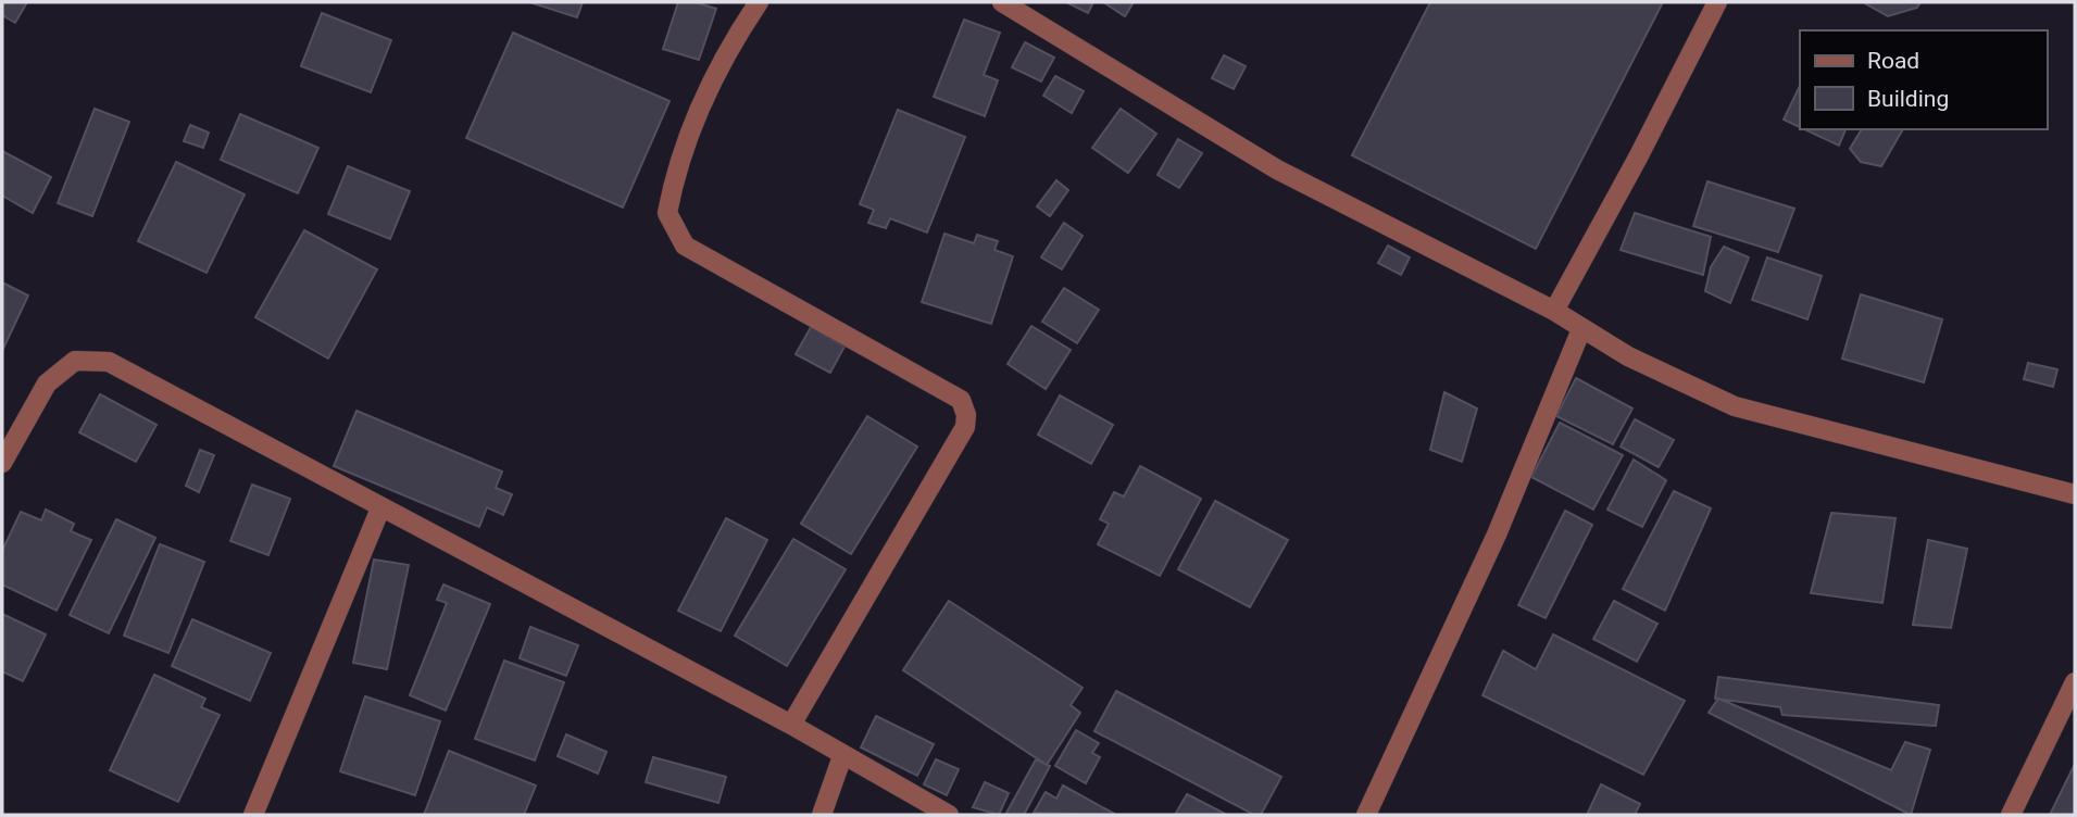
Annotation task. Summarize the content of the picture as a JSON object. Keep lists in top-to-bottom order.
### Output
{
  "legend": ["Road", "Building"]
}
